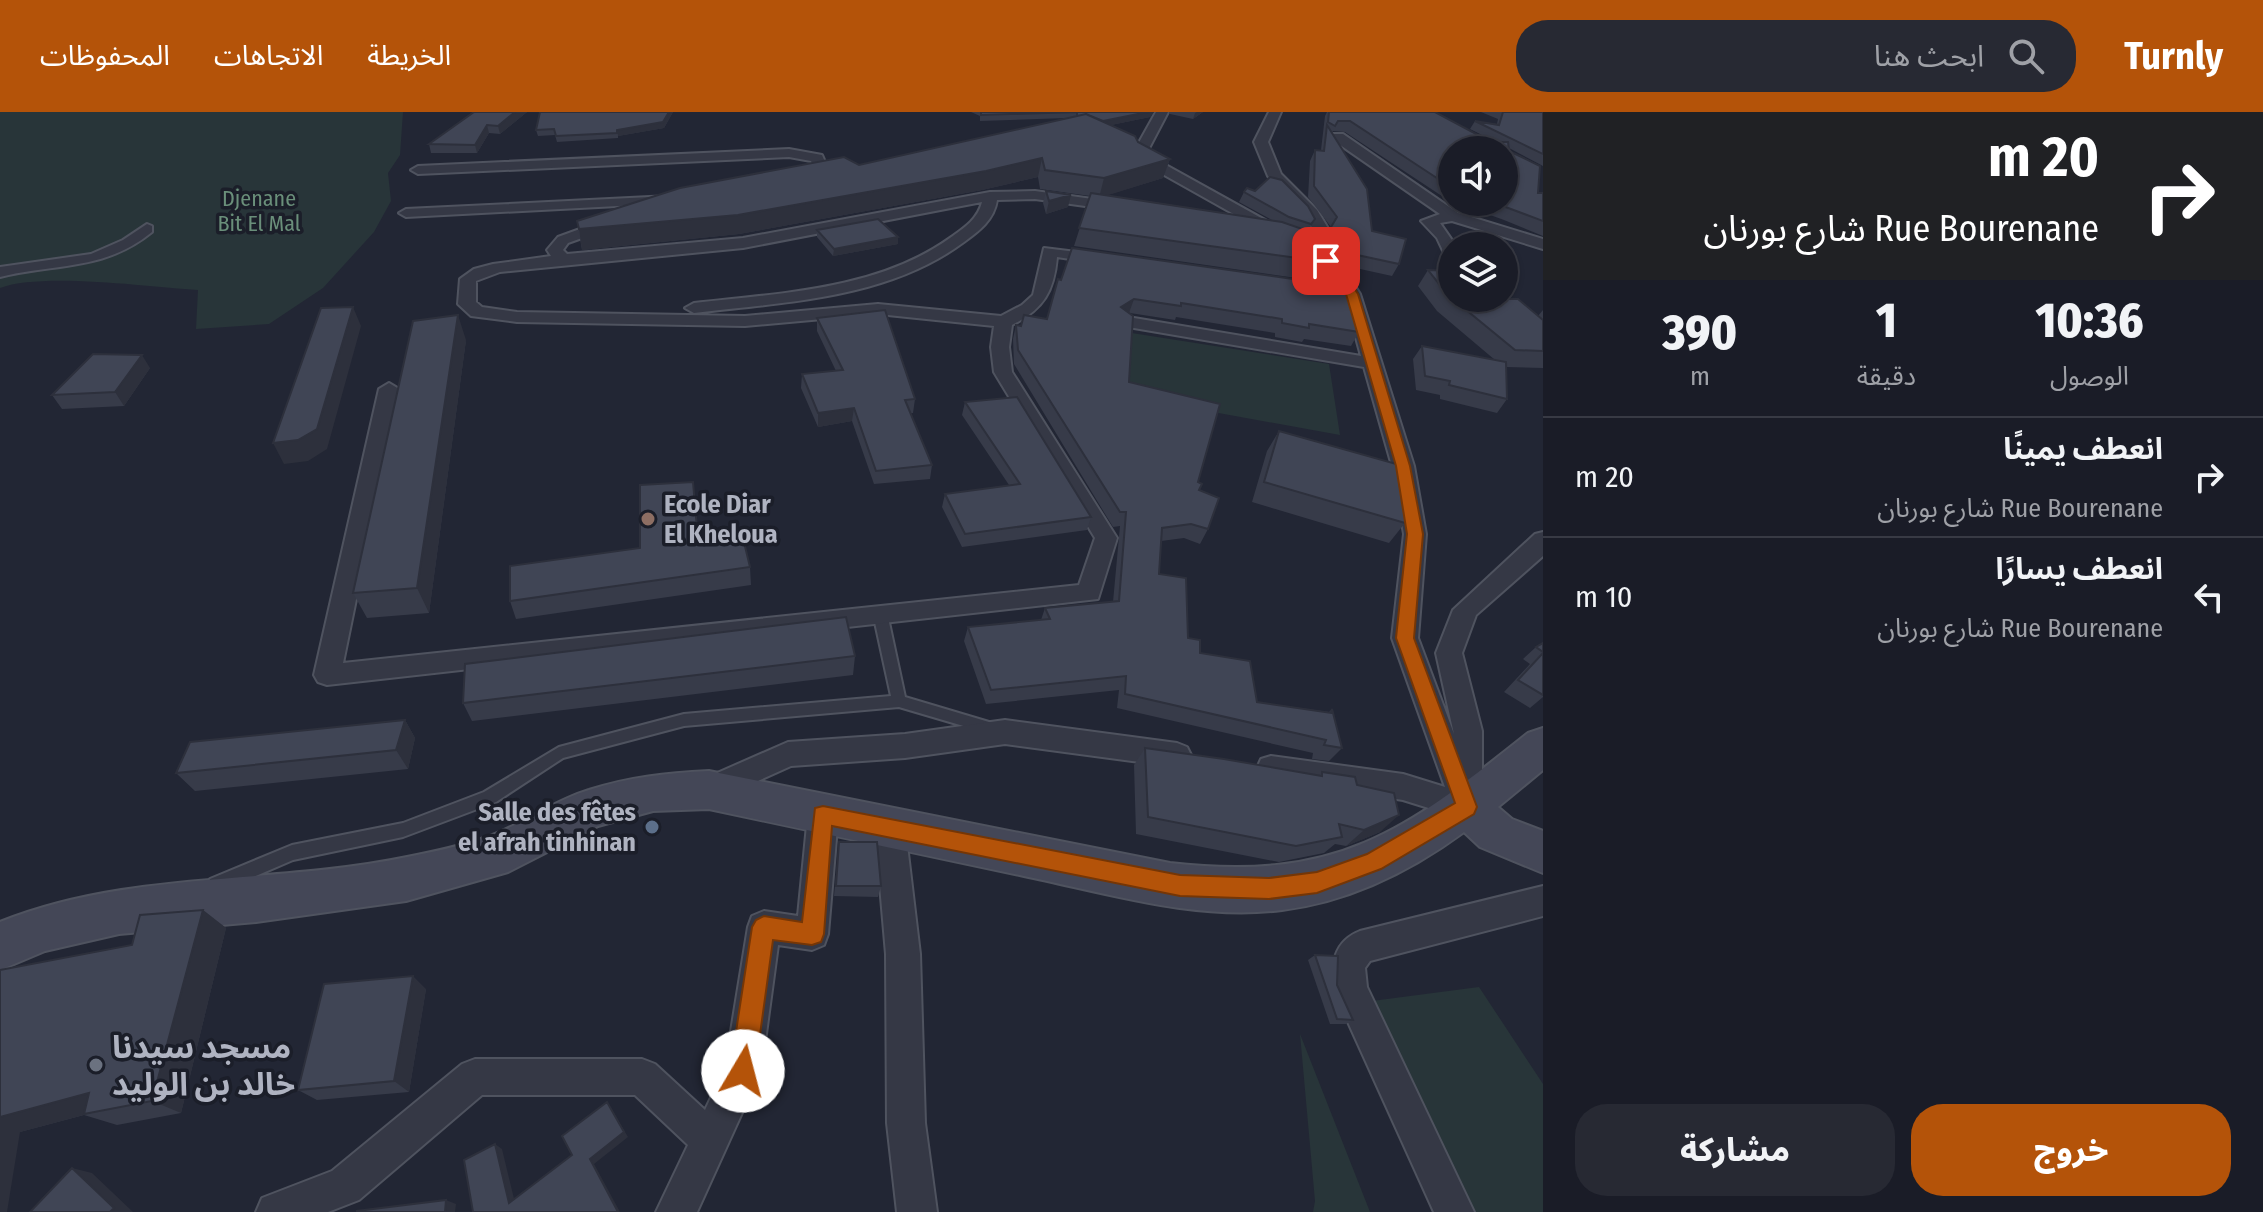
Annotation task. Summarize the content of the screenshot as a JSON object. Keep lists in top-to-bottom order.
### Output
{
  "parks": ["Djenane Bit El Mal"],
  "places": ["Ecole Diar El Kheloua", "Salle des fêtes el afrah tinhinan", "مسجد سيدنا خالد بن الوليد"],
  "page": {
    "header": "Turnly",
    "search": "ابحث هنا",
    "nav": ["الخريطة", "الاتجاهات", "المحفوظات"],
    "turn": ["20 m", "Rue Bourenane شارع بورنان"],
    "eta": [
      "10:36",
      "الوصول",
      "1",
      "دقيقة",
      "390",
      "m"
    ],
    "list": [
      {
        "name": "انعطف يمينًا",
        "note": "Rue Bourenane شارع بورنان",
        "value": "20 m"
      },
      {
        "name": "انعطف يسارًا",
        "note": "Rue Bourenane شارع بورنان",
        "value": "10 m"
      }
    ],
    "buttons": ["خروج", "مشاركة"]
  }
}
